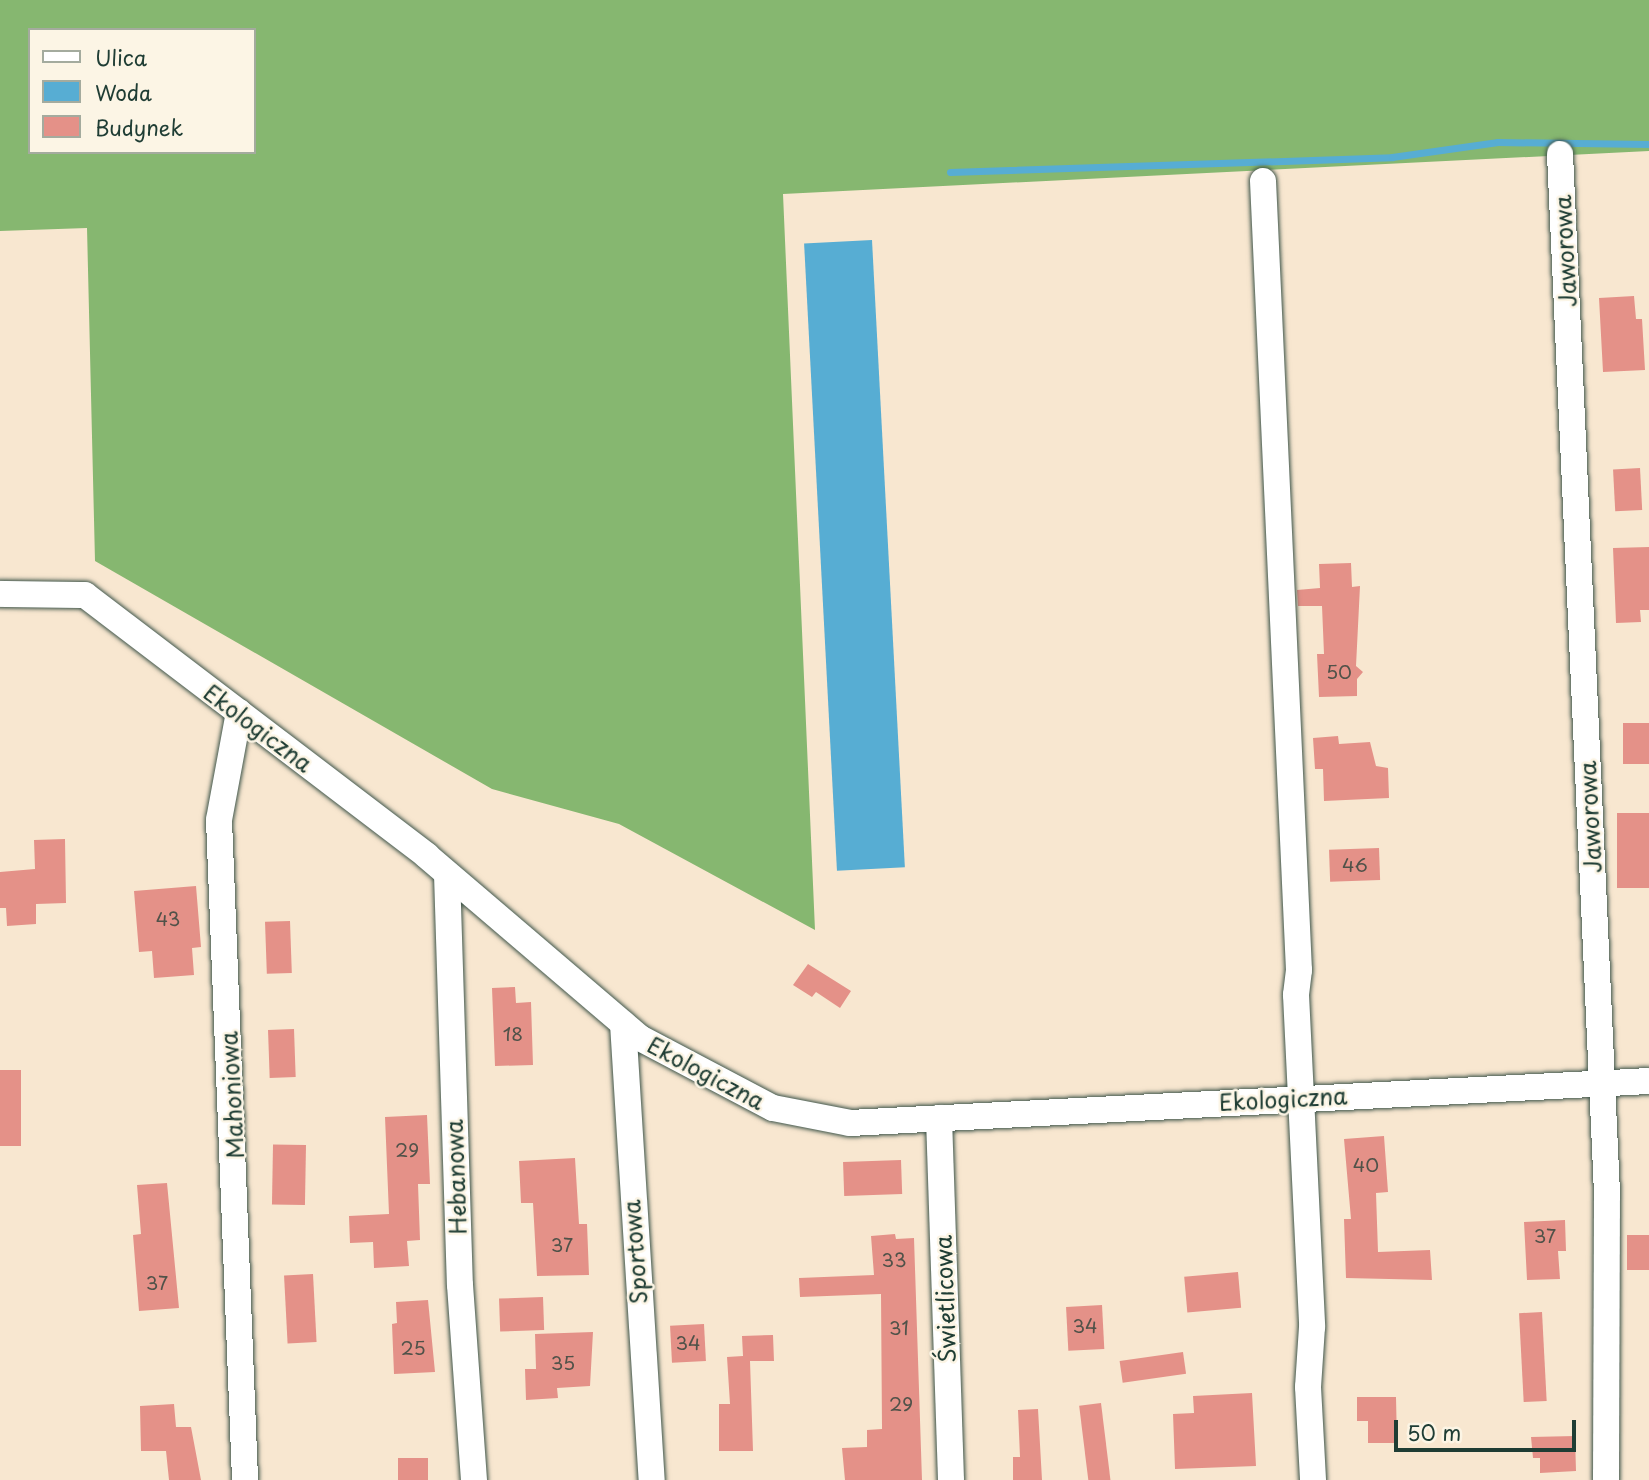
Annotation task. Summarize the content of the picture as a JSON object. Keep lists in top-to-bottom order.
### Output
{
  "streets": {
    "street": [
      "Jaworowa",
      "Ekologiczna",
      "Mahoniowa",
      "Hebanowa",
      "Sportowa",
      "Świetlicowa"
    ]
  },
  "crossings": [
    ["Jaworowa", "Ekologiczna"],
    ["Ekologiczna", "Mahoniowa"],
    ["Ekologiczna", "Hebanowa"],
    ["Ekologiczna", "Sportowa"],
    ["Ekologiczna", "Świetlicowa"]
  ],
  "house_numbers": [
    "50",
    "46",
    "43",
    "18",
    "29",
    "40",
    "37",
    "37",
    "33",
    "37",
    "34",
    "31",
    "34",
    "25",
    "35",
    "29"
  ],
  "legend": ["Ulica", "Woda", "Budynek"],
  "scale_bar": "50 m"
}
